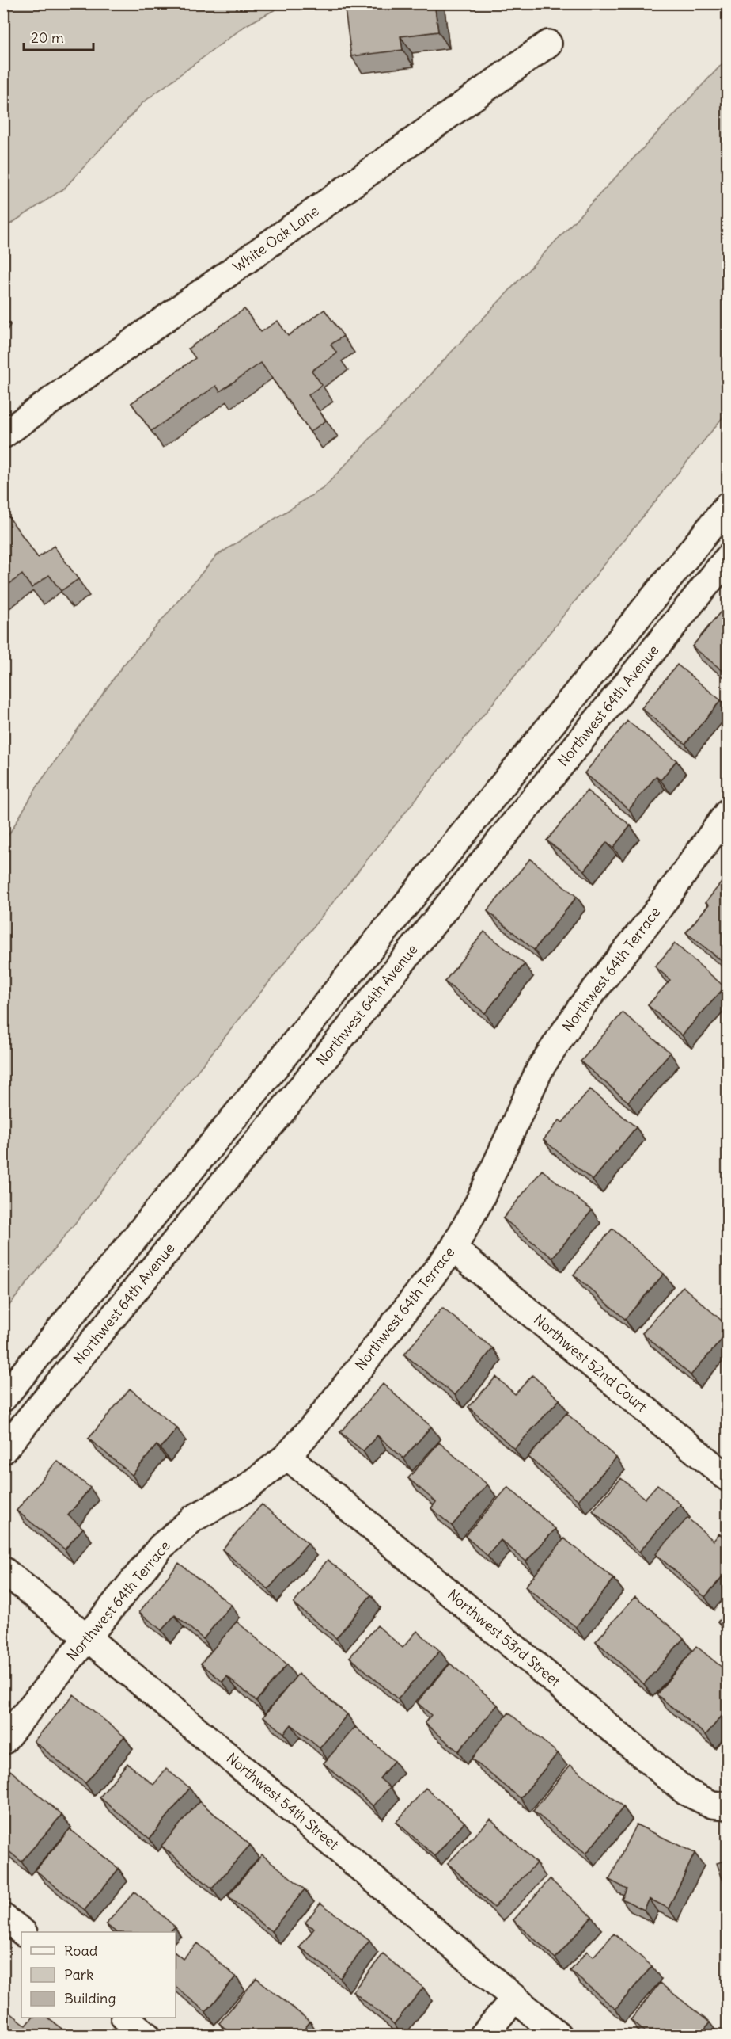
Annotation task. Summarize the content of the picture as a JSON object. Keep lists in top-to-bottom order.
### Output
{
  "streets": {
    "street": [
      "White Oak Lane",
      "Northwest 64th Avenue",
      "Northwest 64th Terrace",
      "Northwest 52nd Court",
      "Northwest 53rd Street",
      "Northwest 54th Street"
    ]
  },
  "crossings": [
    ["Northwest 64th Terrace", "Northwest 52nd Court"],
    ["Northwest 64th Terrace", "Northwest 53rd Street"],
    ["Northwest 64th Terrace", "Northwest 54th Street"]
  ],
  "legend": ["Road", "Park", "Building"],
  "scale_bar": "20 m"
}
